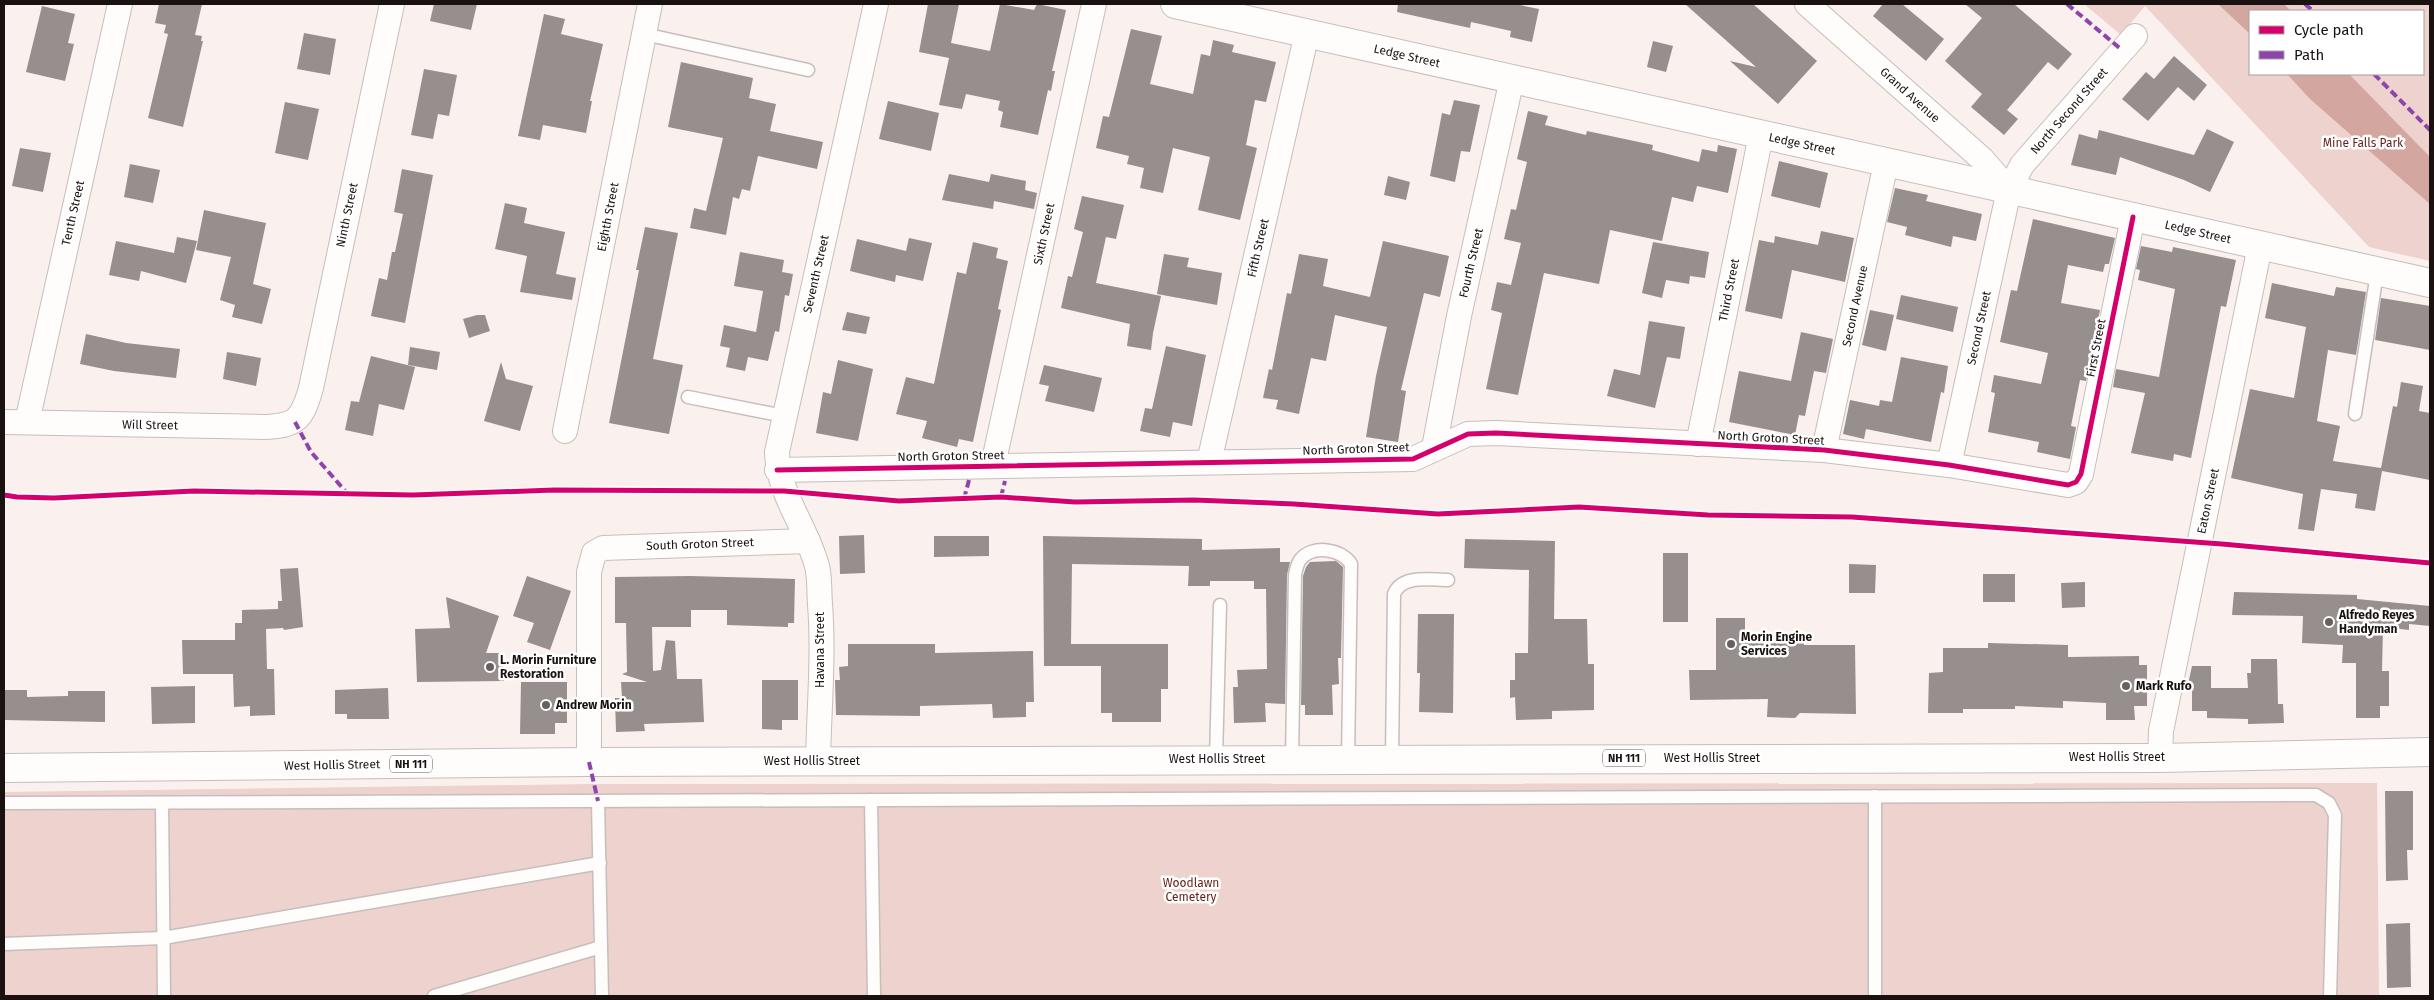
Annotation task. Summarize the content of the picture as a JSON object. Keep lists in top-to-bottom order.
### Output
{
  "streets": {
    "main road": ["Ledge Street", "West Hollis Street", "NH 111"],
    "street": [
      "Grand Avenue",
      "North Second Street",
      "Tenth Street",
      "Ninth Street",
      "Eighth Street",
      "Sixth Street",
      "Fifth Street",
      "Fourth Street",
      "Seventh Street",
      "Third Street",
      "Second Avenue",
      "Second Street",
      "First Street",
      "Will Street",
      "North Groton Street",
      "Eaton Street",
      "South Groton Street",
      "Havana Street"
    ]
  },
  "crossings": [
    ["Ledge Street", "Grand Avenue"],
    ["Ledge Street", "North Second Street"],
    ["Ledge Street", "Fifth Street"],
    ["Ledge Street", "Fourth Street"],
    ["Ledge Street", "Third Street"],
    ["Ledge Street", "Second Avenue"],
    ["Ledge Street", "Second Street"],
    ["Ledge Street", "First Street"],
    ["Ledge Street", "Eaton Street"],
    ["Grand Avenue", "North Second Street"],
    ["Grand Avenue", "Second Street"],
    ["North Second Street", "Second Street"],
    ["Tenth Street", "Will Street"],
    ["Ninth Street", "Will Street"],
    ["Sixth Street", "North Groton Street"],
    ["Fifth Street", "North Groton Street"],
    ["Fourth Street", "North Groton Street"],
    ["Seventh Street", "North Groton Street"],
    ["Seventh Street", "South Groton Street"],
    ["Seventh Street", "Havana Street"],
    ["Third Street", "North Groton Street"],
    ["Second Avenue", "North Groton Street"],
    ["Second Street", "North Groton Street"],
    ["First Street", "North Groton Street"],
    ["Eaton Street", "West Hollis Street"],
    ["South Groton Street", "Havana Street"],
    ["South Groton Street", "West Hollis Street"],
    ["Havana Street", "West Hollis Street"]
  ],
  "parks": ["Mine Falls Park", "Woodlawn Cemetery"],
  "places": [
    "Alfredo Reyes Handyman",
    "Morin Engine Services",
    "L. Morin Furniture Restoration",
    "Mark Rufo",
    "Andrew Morin"
  ],
  "legend": ["Cycle path", "Path"]
}
